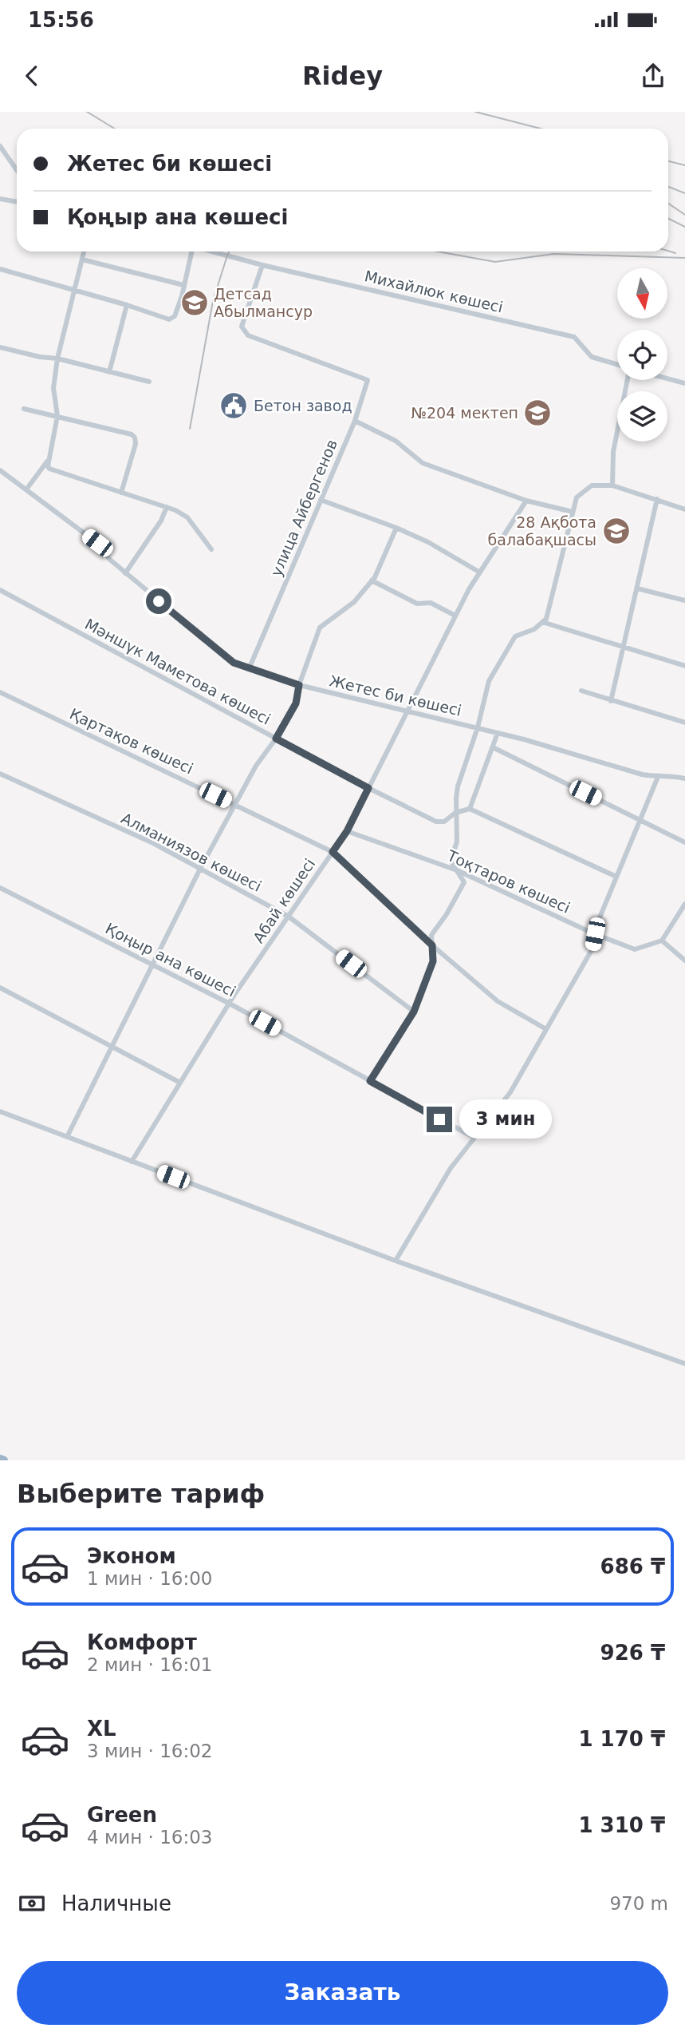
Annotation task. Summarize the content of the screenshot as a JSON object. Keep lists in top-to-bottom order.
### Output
{
  "streets": {
    "street": [
      "Михайлюк көшесі",
      "улица Айбергенов",
      "Мәншүк Маметова көшесі",
      "Жетес би көшесі",
      "Қартақов көшесі",
      "Алманиязов көшесі",
      "Тоқтаров көшесі",
      "Абай көшесі",
      "Қоңыр ана көшесі"
    ]
  },
  "crossings": [
    ["Михайлюк көшесі", "улица Айбергенов"],
    ["улица Айбергенов", "Жетес би көшесі"],
    ["Мәншүк Маметова көшесі", "Абай көшесі"],
    ["Жетес би көшесі", "Абай көшесі"],
    ["Қартақов көшесі", "Абай көшесі"],
    ["Алманиязов көшесі", "Абай көшесі"],
    ["Тоқтаров көшесі", "Абай көшесі"],
    ["Абай көшесі", "Қоңыр ана көшесі"]
  ],
  "places": {
    "school or university": ["Детсад Абылмансур", "№204 мектеп", "28 Ақбота балабақшасы"],
    "public building": ["Бетон завод"]
  },
  "north": "bottom",
  "page": {
    "status": "15:56",
    "header": "Ridey",
    "banner": ["Жетес би көшесі", "Қоңыр ана көшесі"],
    "bubble": "3 мин",
    "heading": "Выберите тариф",
    "list": [
      {
        "name": "Эконом",
        "note": "1 мин · 16:00",
        "value": "686 ₸"
      },
      {
        "name": "Комфорт",
        "note": "2 мин · 16:01",
        "value": "926 ₸"
      },
      {
        "name": "XL",
        "note": "3 мин · 16:02",
        "value": "1 170 ₸"
      },
      {
        "name": "Green",
        "note": "4 мин · 16:03",
        "value": "1 310 ₸"
      }
    ],
    "pay": ["Наличные", "970 m"],
    "buttons": "Заказать"
  }
}
